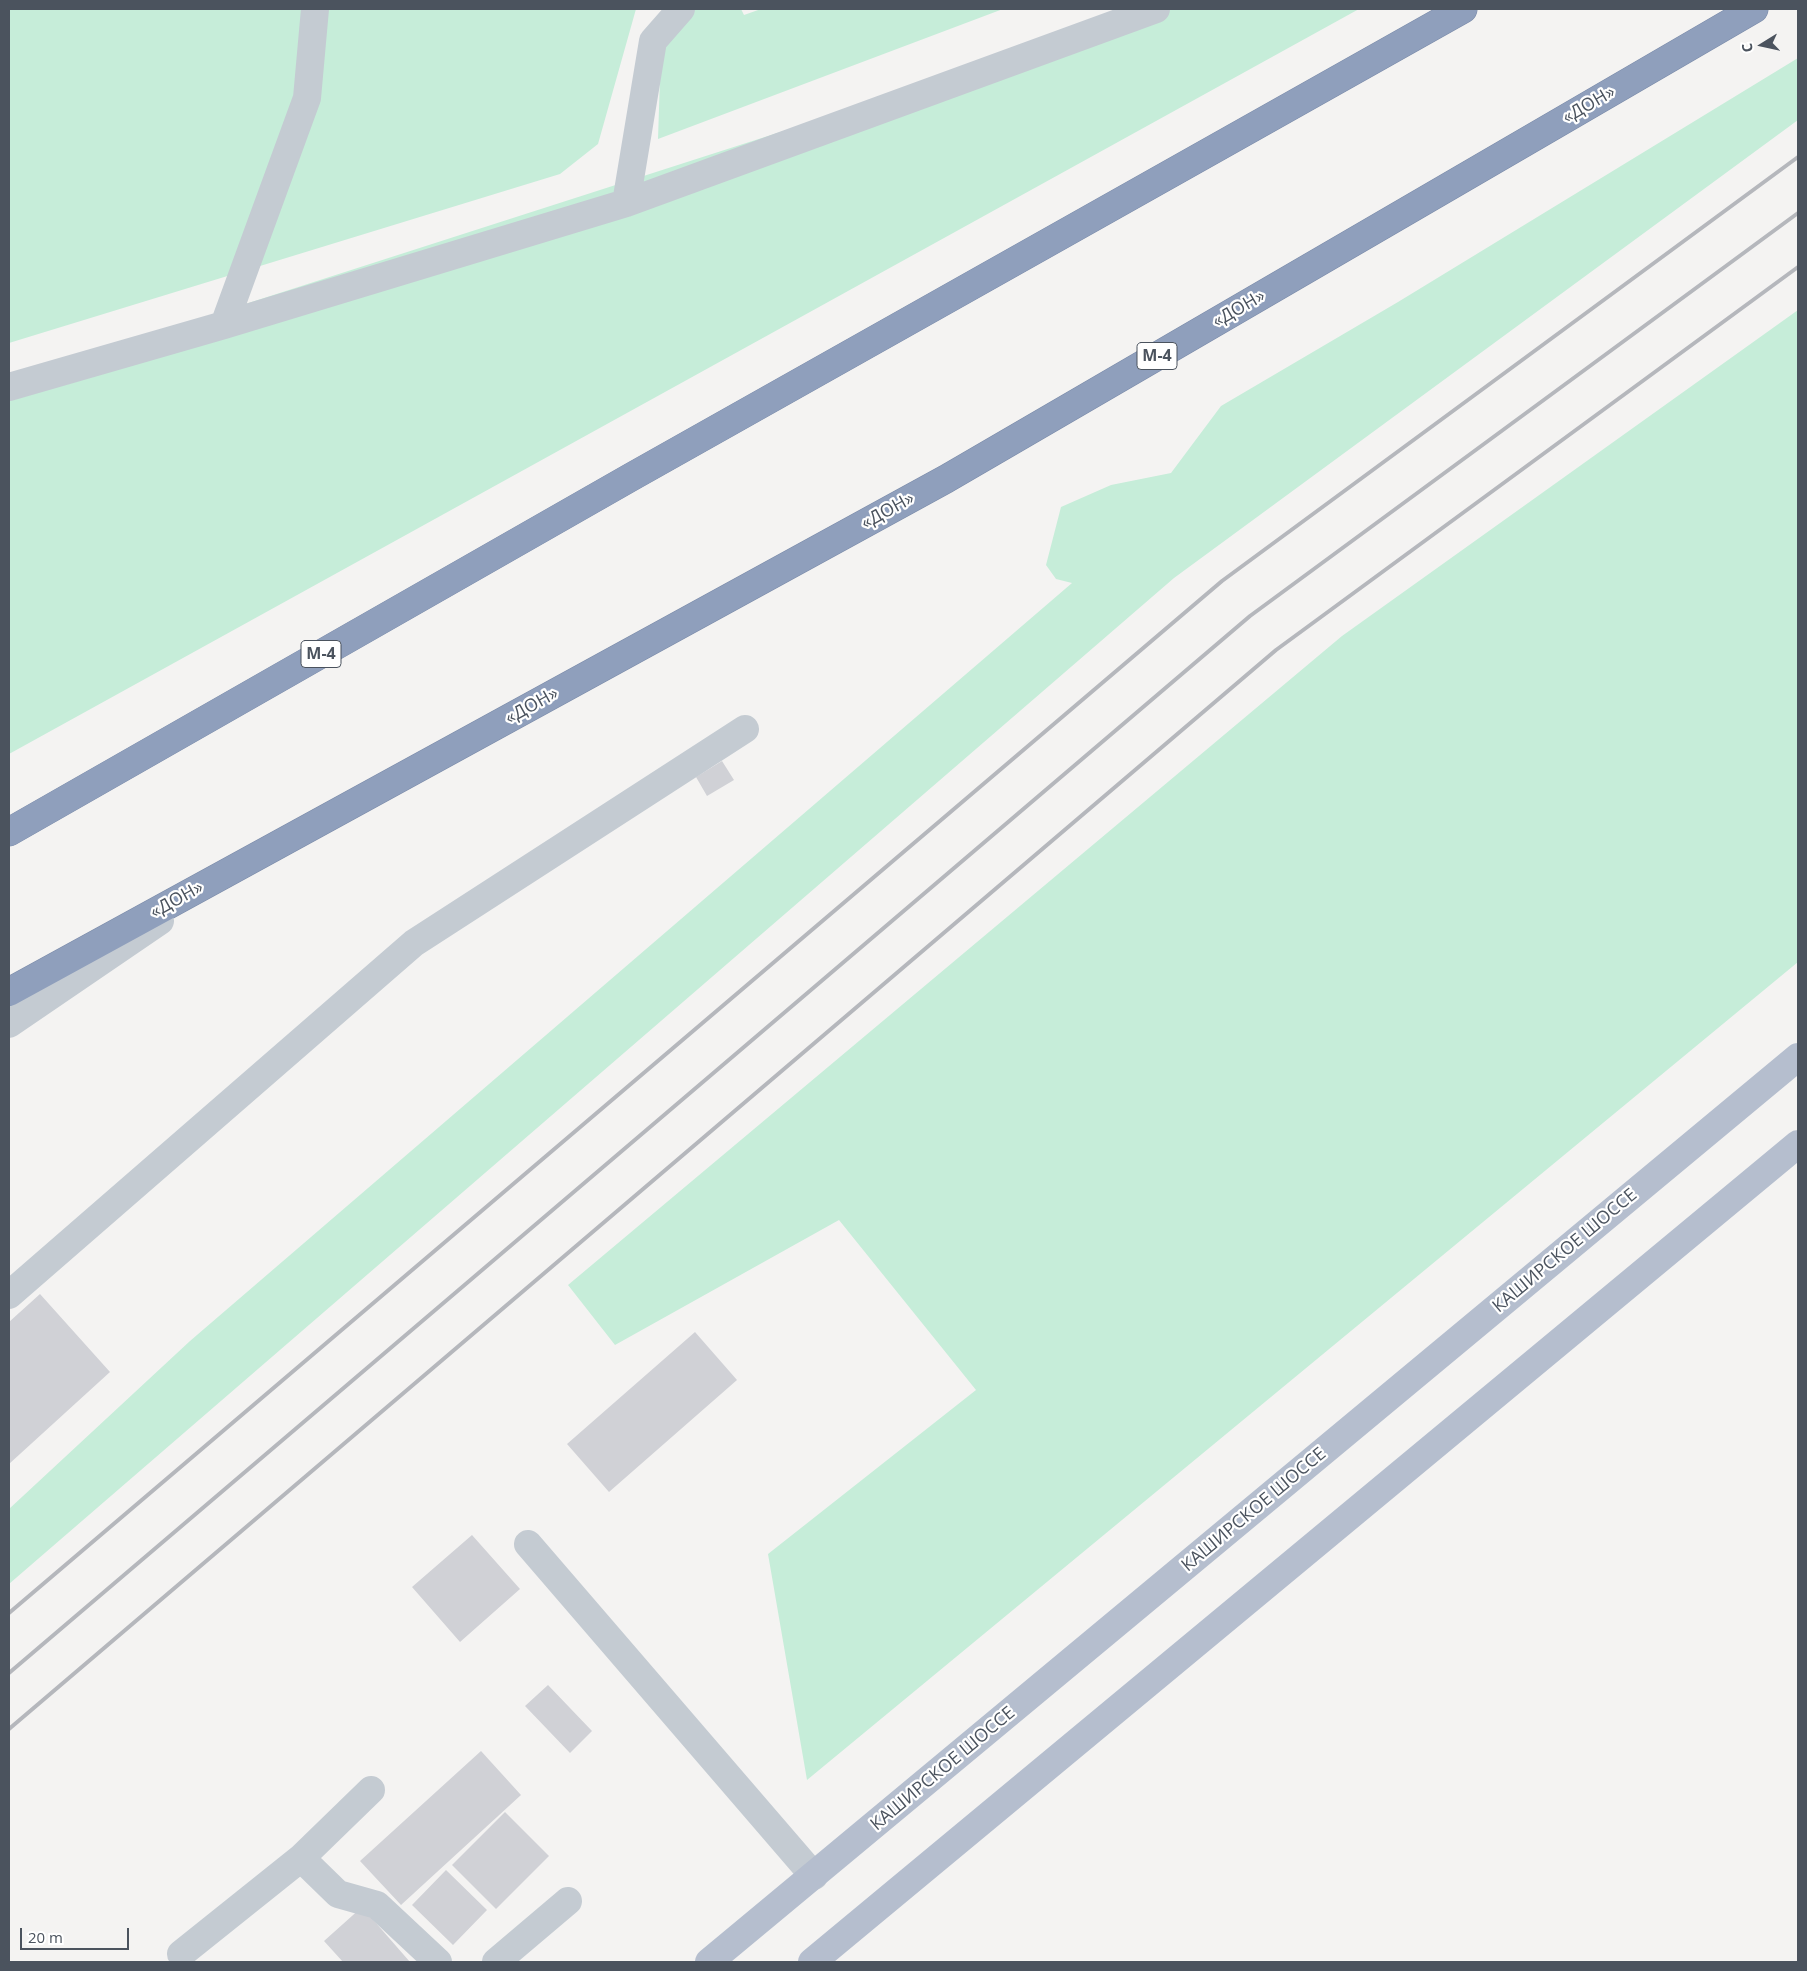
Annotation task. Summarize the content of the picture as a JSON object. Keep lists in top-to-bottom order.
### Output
{
  "streets": {
    "highway": ["«ДОН»", "М-4"],
    "main road": ["КАШИРСКОЕ ШОССЕ"]
  },
  "scale_bar": "20 m",
  "north": "left"
}
